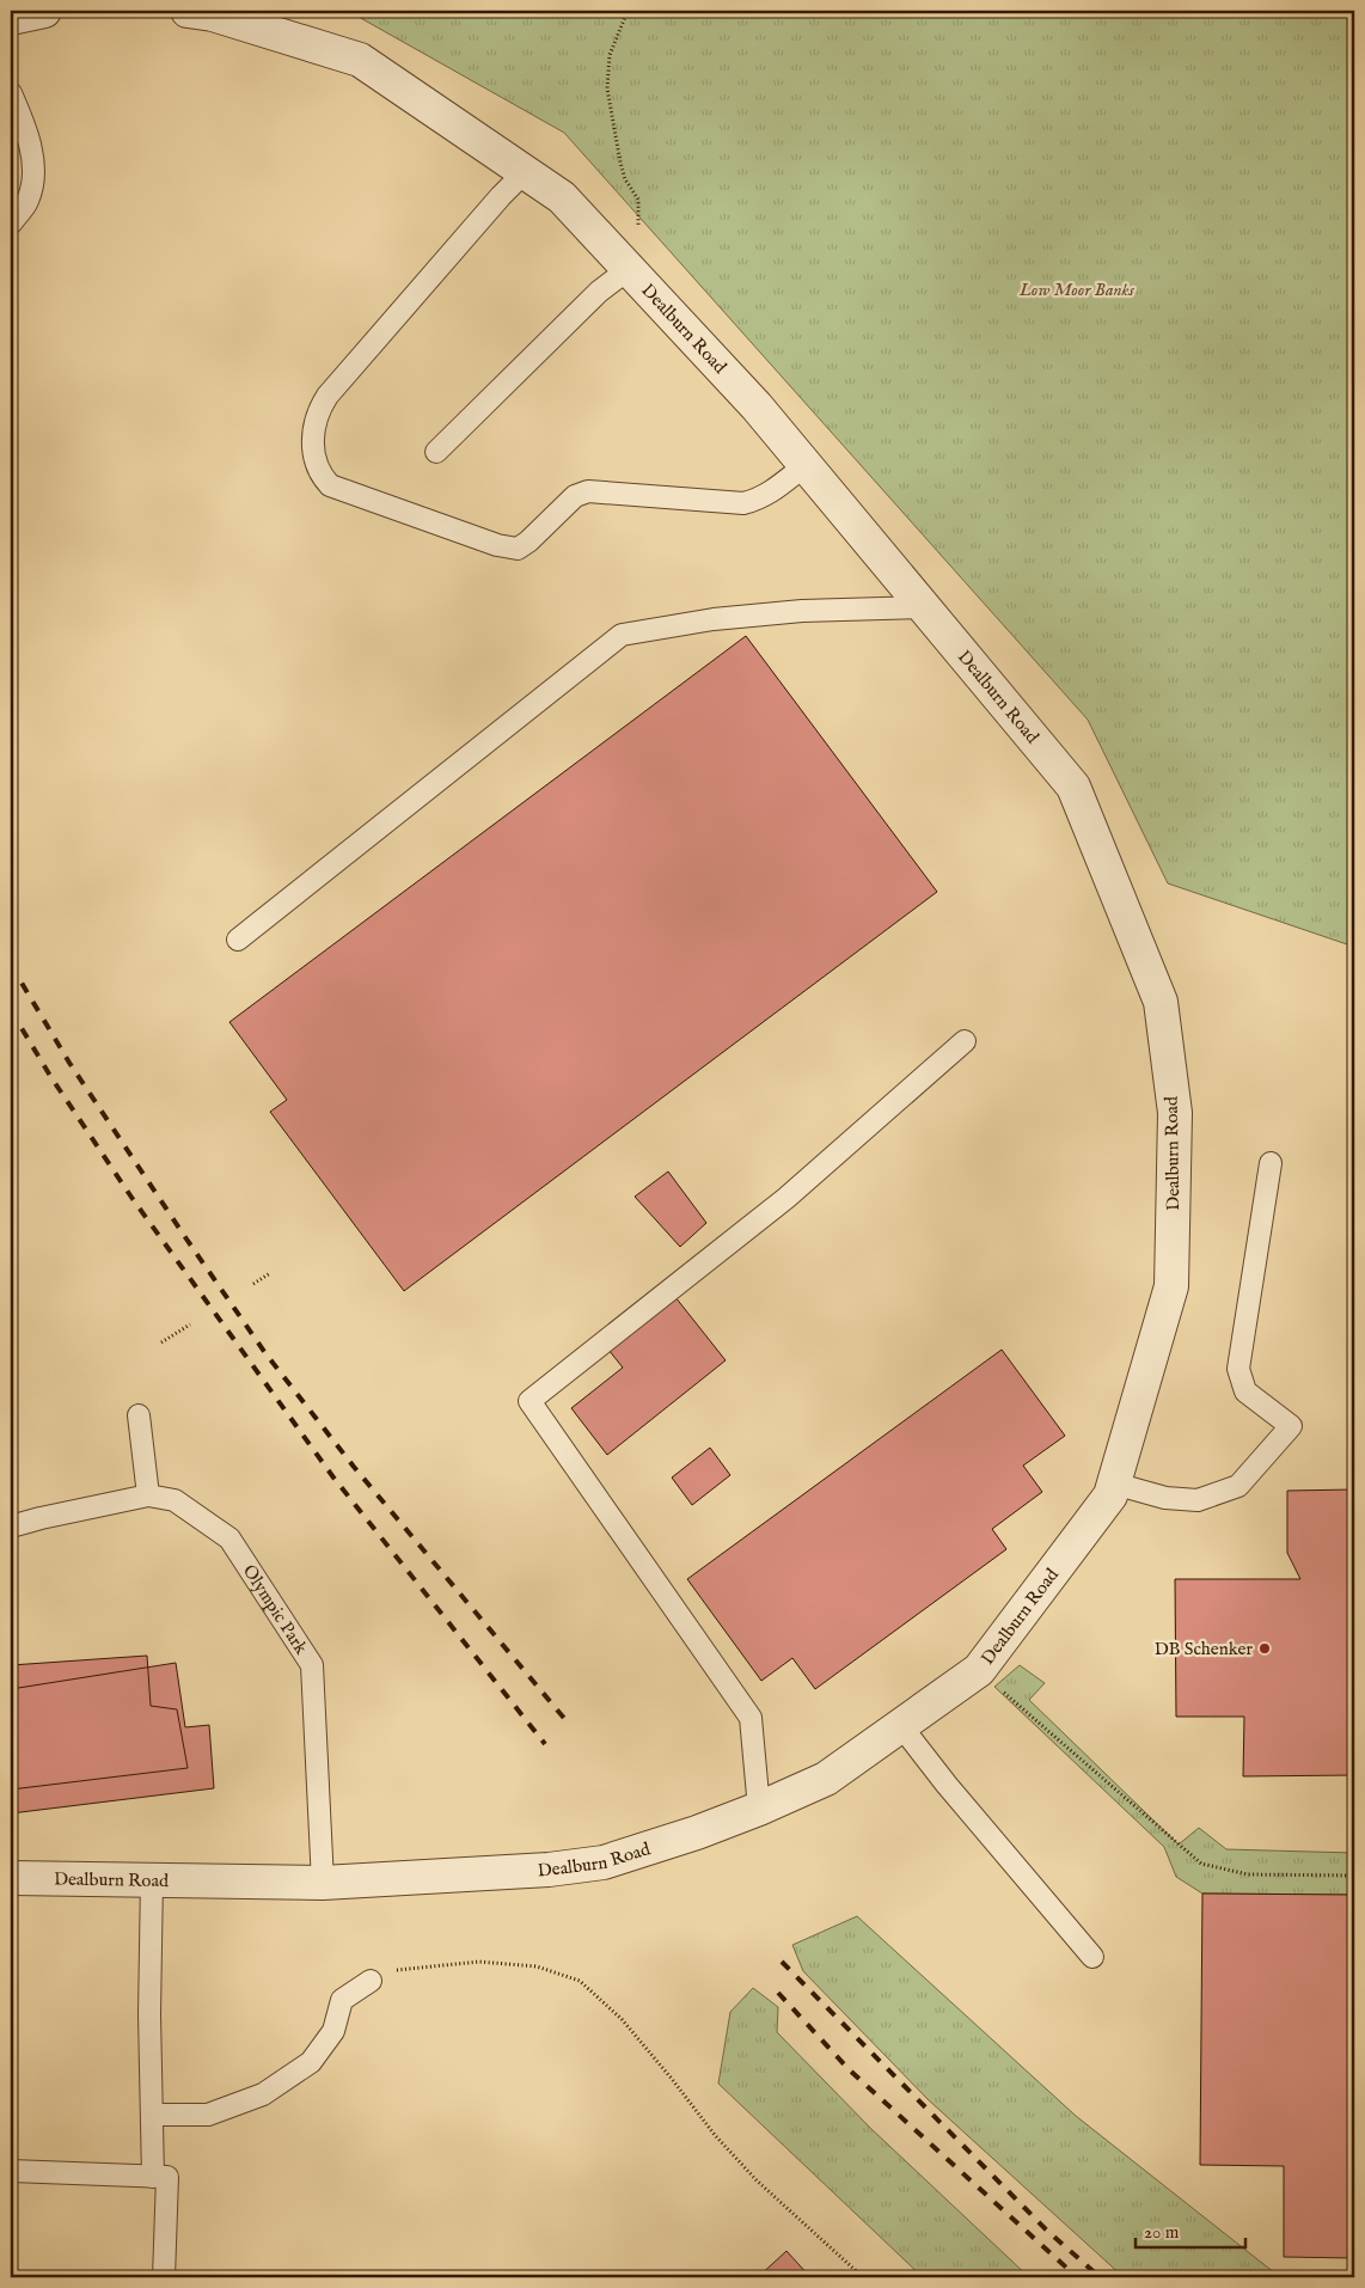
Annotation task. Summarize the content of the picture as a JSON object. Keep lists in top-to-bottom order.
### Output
{
  "streets": {
    "street": ["Dealburn Road"],
    "lane": ["Olympic Park"]
  },
  "crossings": [
    ["Dealburn Road", "Olympic Park"]
  ],
  "parks": ["Low Moor Banks"],
  "places": ["DB Schenker"],
  "scale_bar": "20 m"
}
